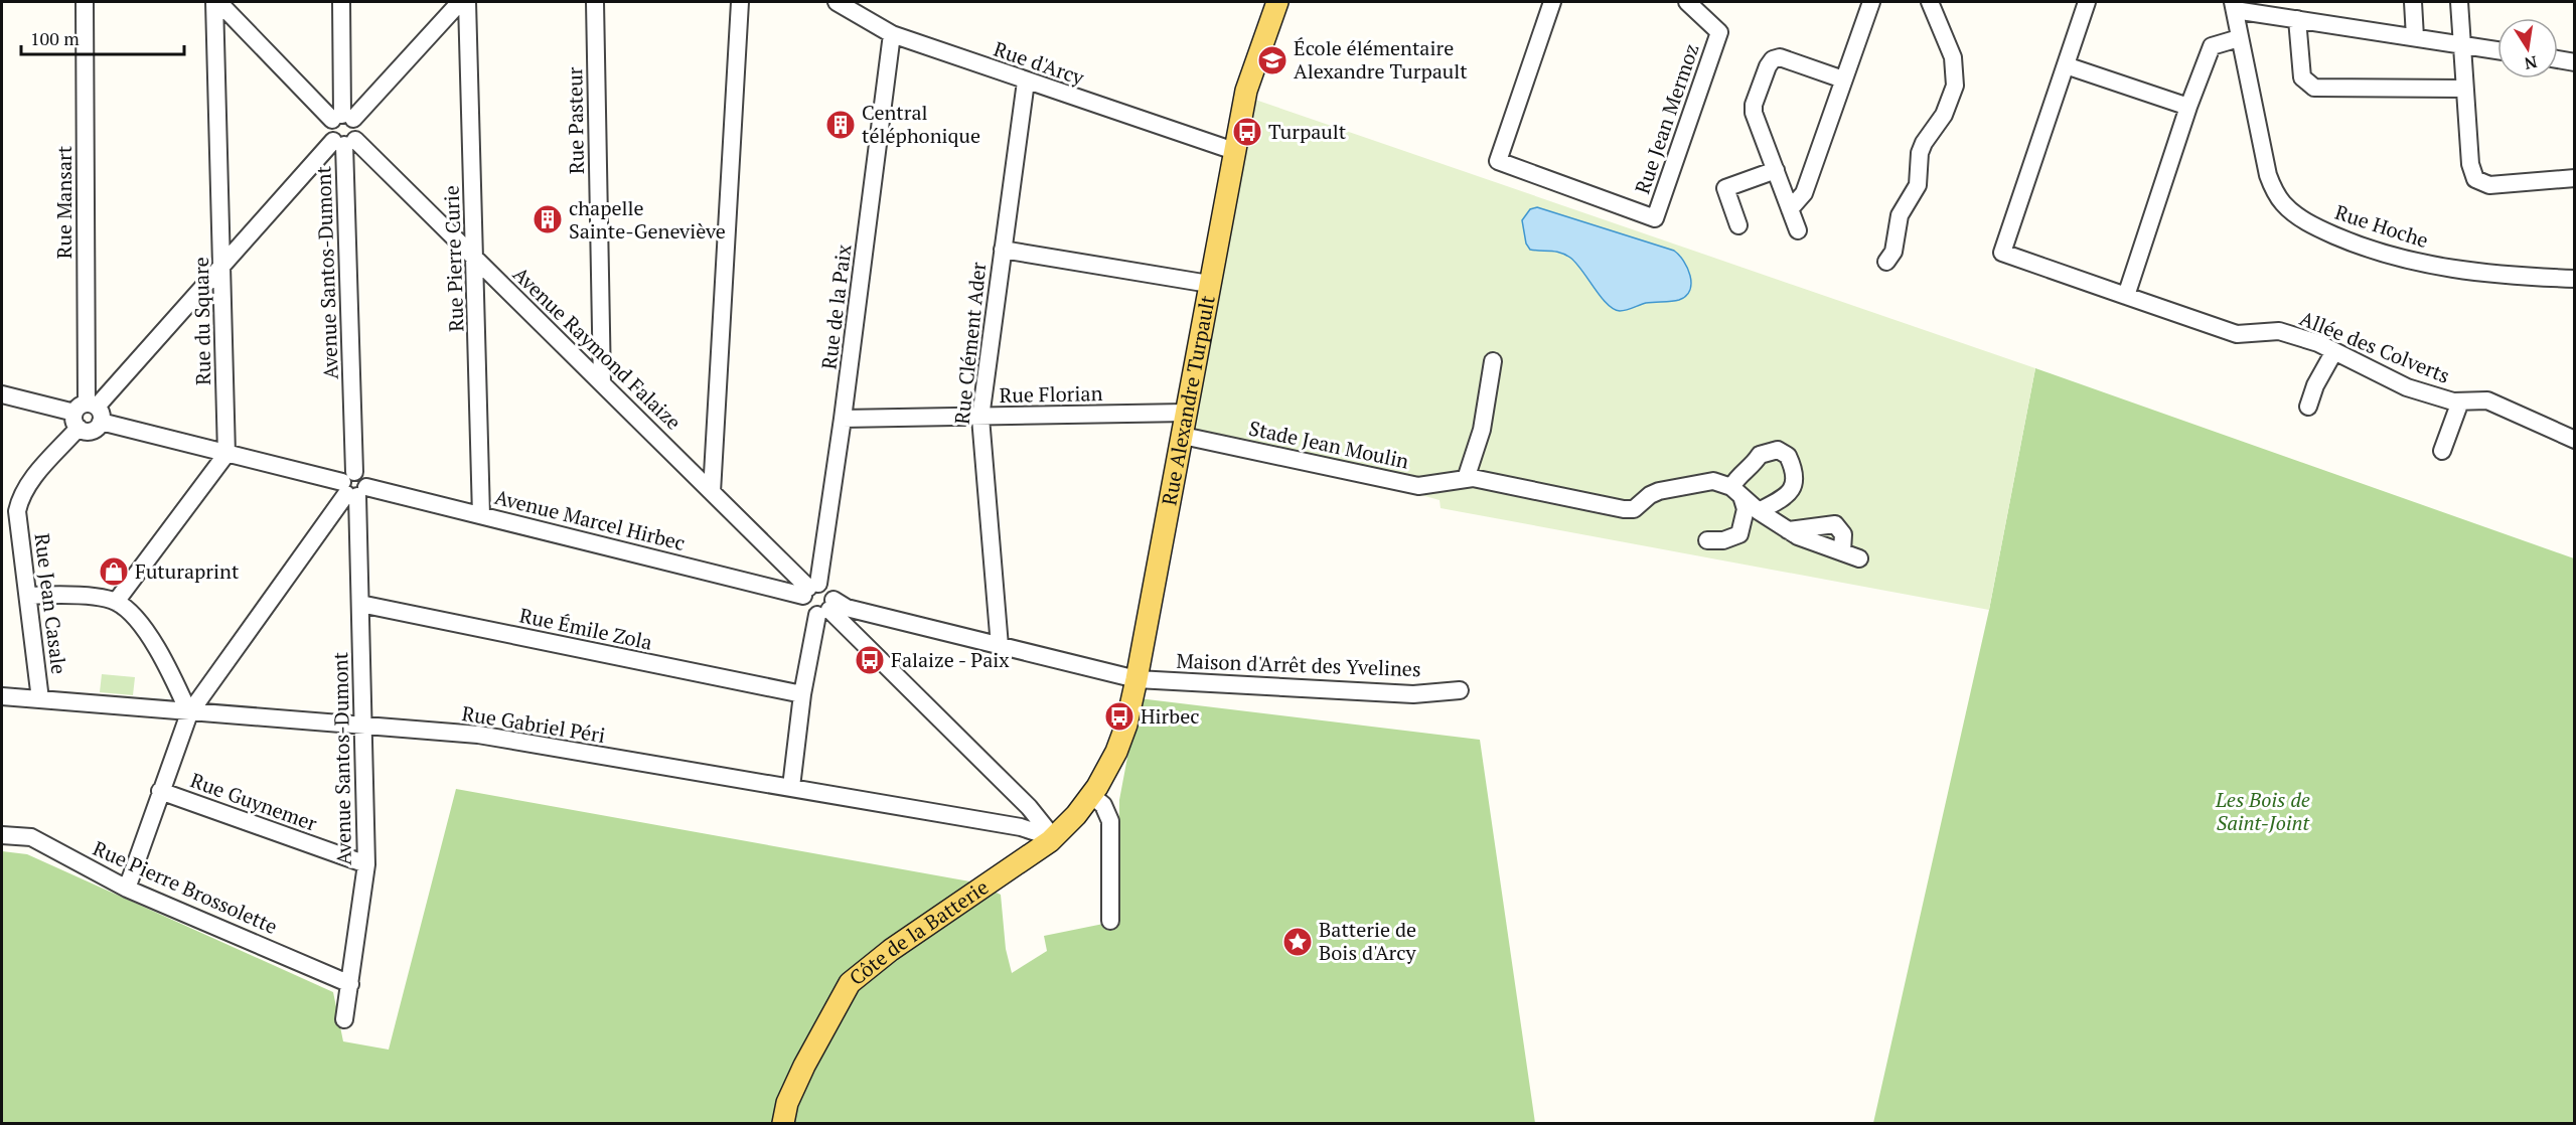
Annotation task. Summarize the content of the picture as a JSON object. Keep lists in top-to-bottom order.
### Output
{
  "streets": {
    "main road": ["Rue Alexandre Turpault", "Côte de la Batterie"],
    "street": [
      "Rue d'Arcy",
      "Rue Jean Mermoz",
      "Rue Pasteur",
      "Rue Mansart",
      "Rue Hoche",
      "Rue Pierre Curie",
      "Avenue Santos-Dumont",
      "Rue de la Paix",
      "Rue du Square",
      "Rue Clément Ader",
      "Allée des Colverts",
      "Avenue Raymond Falaize",
      "Rue Florian",
      "Stade Jean Moulin",
      "Avenue Marcel Hirbec",
      "Rue Jean Casale",
      "Rue Émile Zola",
      "Maison d'Arrêt des Yvelines",
      "Rue Gabriel Péri",
      "Rue Guynemer",
      "Rue Pierre Brossolette"
    ]
  },
  "crossings": [
    ["Rue d'Arcy", "Rue de la Paix"],
    ["Rue d'Arcy", "Rue Clément Ader"],
    ["Rue d'Arcy", "Rue Alexandre Turpault"],
    ["Rue Pasteur", "Avenue Raymond Falaize"],
    ["Rue Mansart", "Avenue Marcel Hirbec"],
    ["Rue Mansart", "Rue Jean Casale"],
    ["Rue Pierre Curie", "Avenue Raymond Falaize"],
    ["Rue Pierre Curie", "Avenue Marcel Hirbec"],
    ["Avenue Santos-Dumont", "Avenue Raymond Falaize"],
    ["Avenue Santos-Dumont", "Avenue Marcel Hirbec"],
    ["Avenue Santos-Dumont", "Rue Jean Casale"],
    ["Avenue Santos-Dumont", "Rue Émile Zola"],
    ["Avenue Santos-Dumont", "Rue Gabriel Péri"],
    ["Avenue Santos-Dumont", "Rue Guynemer"],
    ["Avenue Santos-Dumont", "Rue Pierre Brossolette"],
    ["Rue de la Paix", "Avenue Raymond Falaize"],
    ["Rue de la Paix", "Rue Florian"],
    ["Rue de la Paix", "Avenue Marcel Hirbec"],
    ["Rue du Square", "Avenue Marcel Hirbec"],
    ["Rue du Square", "Rue Jean Casale"],
    ["Rue Clément Ader", "Rue Florian"],
    ["Avenue Raymond Falaize", "Avenue Marcel Hirbec"],
    ["Avenue Raymond Falaize", "Rue Jean Casale"],
    ["Rue Florian", "Rue Alexandre Turpault"],
    ["Rue Alexandre Turpault", "Stade Jean Moulin"],
    ["Rue Alexandre Turpault", "Maison d'Arrêt des Yvelines"],
    ["Rue Alexandre Turpault", "Rue Gabriel Péri"],
    ["Rue Alexandre Turpault", "Côte de la Batterie"],
    ["Avenue Marcel Hirbec", "Rue Jean Casale"],
    ["Rue Jean Casale", "Rue Gabriel Péri"]
  ],
  "parks": ["Les Bois de Saint-Joint"],
  "places": {
    "school or university": ["École élémentaire Alexandre Turpault"],
    "building": ["Central téléphonique", "chapelle Sainte-Geneviève"],
    "bus stop": ["Turpault", "Falaize - Paix", "Hirbec"],
    "shop": ["Futuraprint"],
    "place": ["Batterie de Bois d'Arcy"]
  },
  "scale_bar": "100 m",
  "north": "bottom"
}
